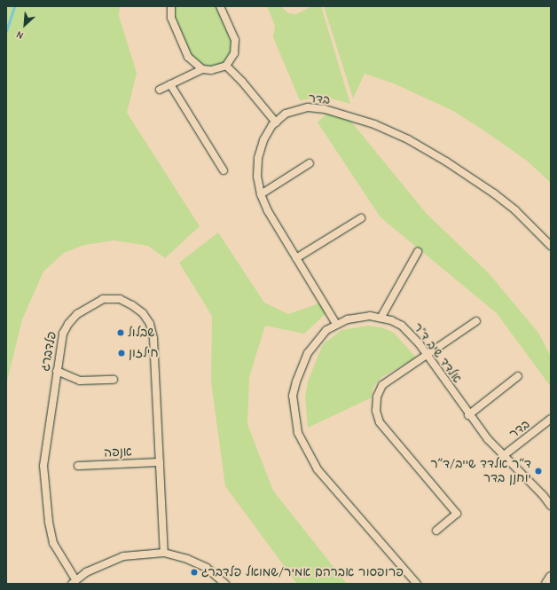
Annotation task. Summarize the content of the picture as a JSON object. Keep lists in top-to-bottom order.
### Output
{
  "streets": {
    "street": [
      "בדר",
      "פלדברג",
      "אלדד שיב ד\"ר",
      "אנפה"
    ]
  },
  "crossings": [
    ["בדר", "אלדד שיב ד\"ר"],
    ["פלדברג", "אנפה"]
  ],
  "places": [
    "שבלול",
    "חילזון",
    "ד״ר אלדד שייב/ד״ר יוחנן בדר",
    "פרופסור אברהם אמיר/שמואל פלדברג"
  ],
  "north": "bottom left"
}
